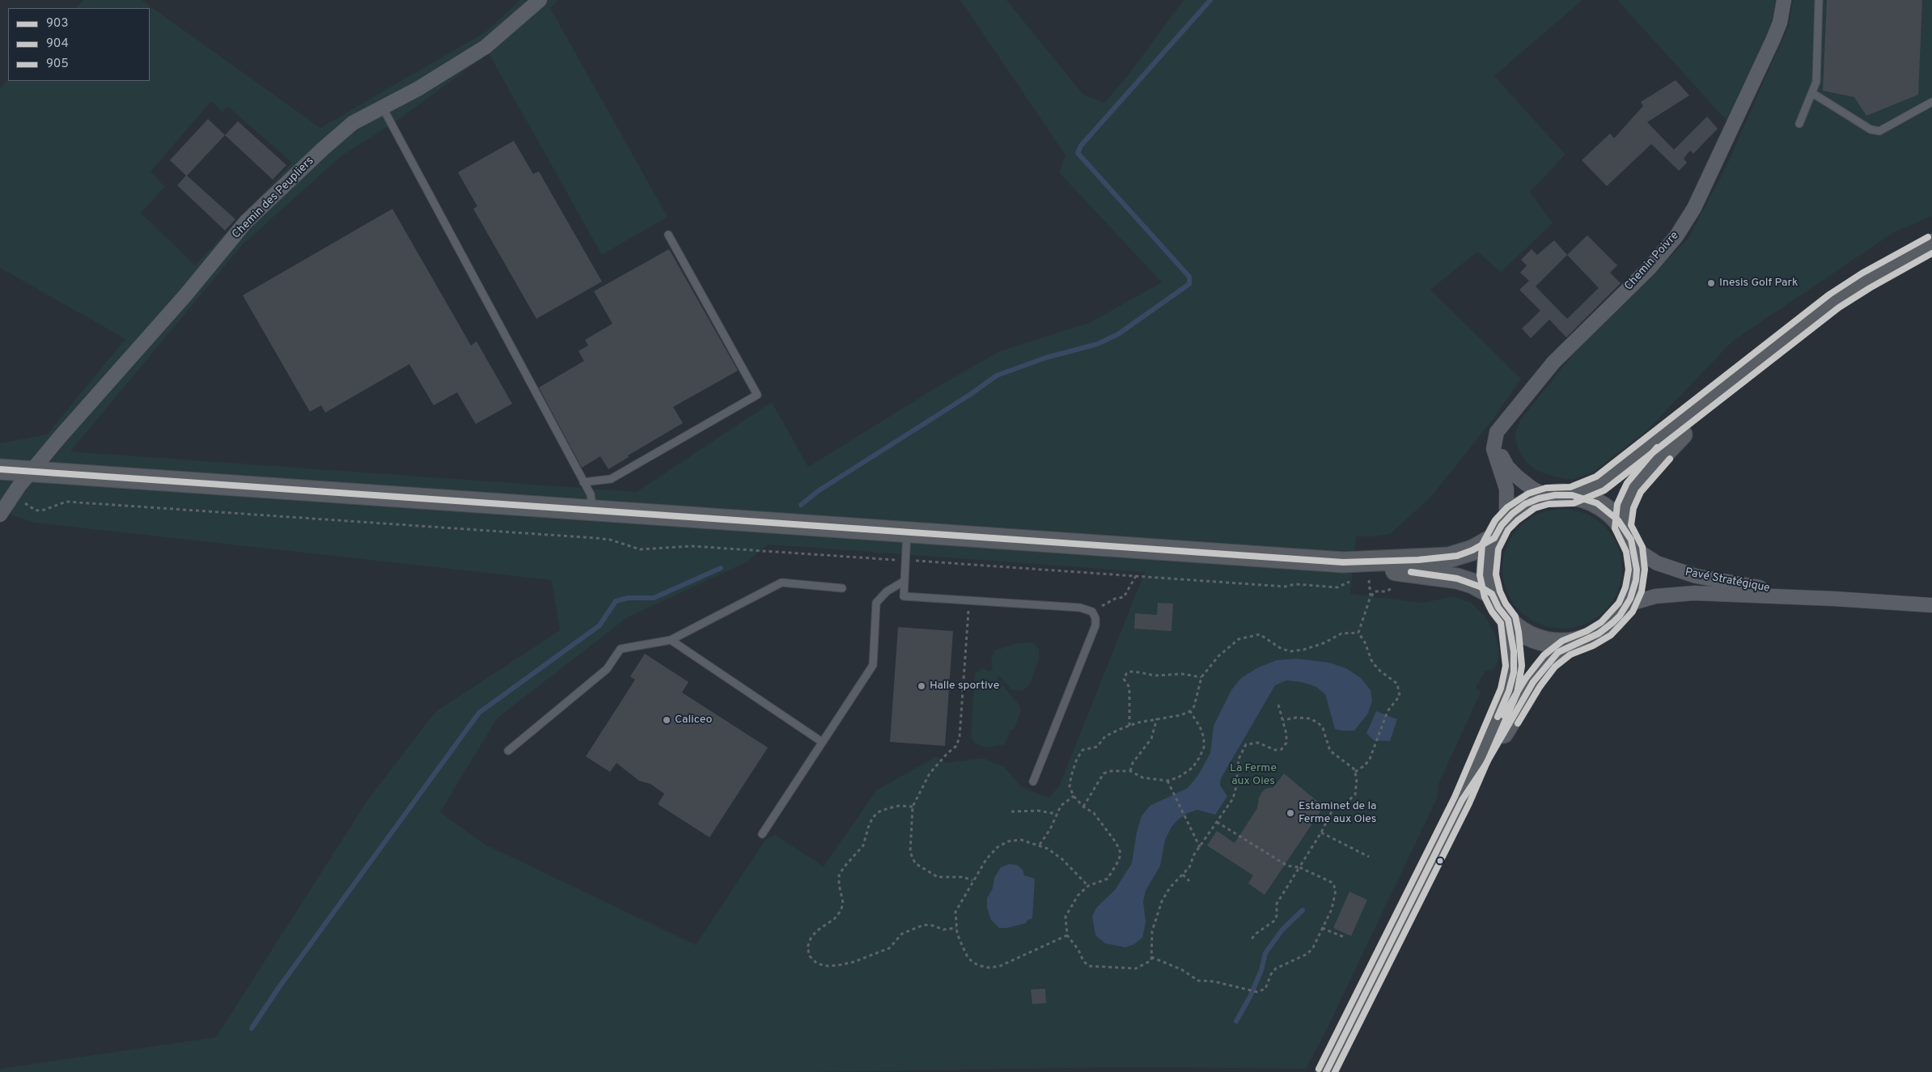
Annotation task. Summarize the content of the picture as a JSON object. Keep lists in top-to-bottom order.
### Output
{
  "streets": {
    "street": ["Chemin des Peupliers", "Chemin Poivre", "Pavé Stratégique"]
  },
  "parks": ["La Ferme aux Oies"],
  "places": [
    "Inesis Golf Park",
    "Halle sportive",
    "Caliceo",
    "Estaminet de la Ferme aux Oies"
  ],
  "lines": ["transit line 905", "transit line 904", "transit line 903"],
  "legend": ["903", "904", "905"]
}
